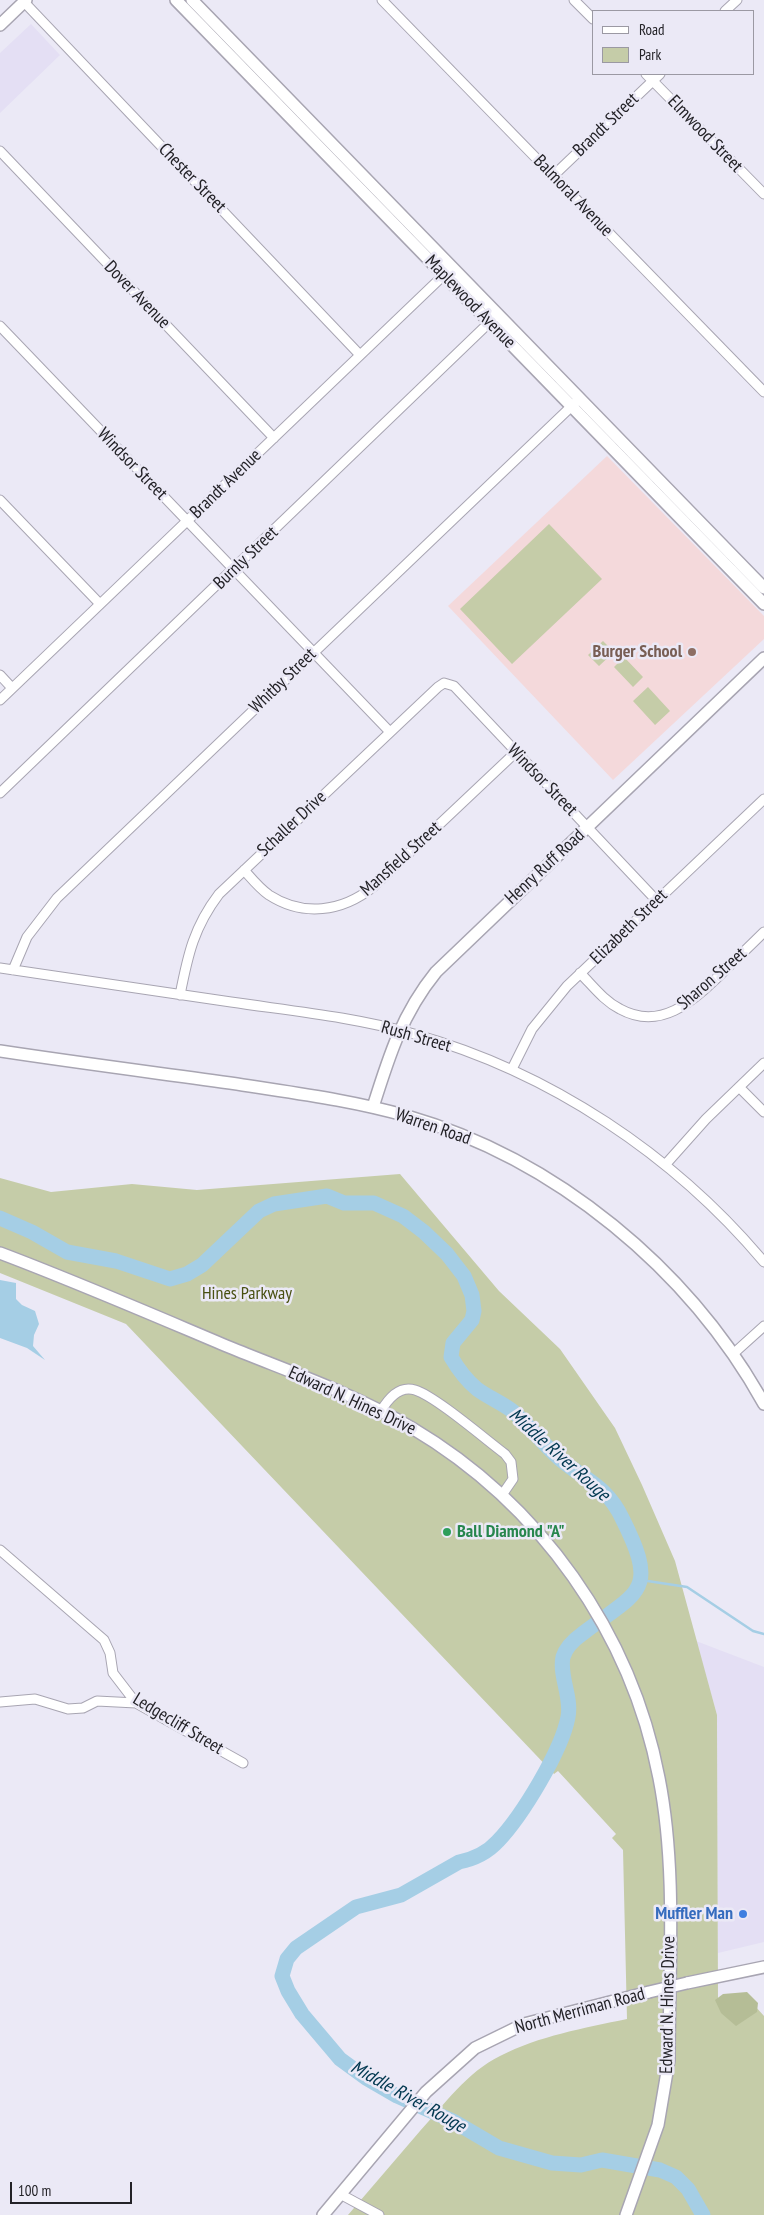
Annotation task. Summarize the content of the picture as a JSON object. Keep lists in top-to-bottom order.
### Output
{
  "streets": {
    "street": [
      "Brandt Street",
      "Elmwood Street",
      "Chester Street",
      "Balmoral Avenue",
      "Dover Avenue",
      "Maplewood Avenue",
      "Windsor Street",
      "Brandt Avenue",
      "Burnly Street",
      "Whitby Street",
      "Schaller Drive",
      "Mansfield Street",
      "Henry Ruff Road",
      "Elizabeth Street",
      "Sharon Street",
      "Rush Street",
      "Warren Road",
      "Edward N. Hines Drive",
      "Ledgecliff Street",
      "North Merriman Road"
    ]
  },
  "crossings": [
    ["Brandt Street", "Elmwood Street"],
    ["Brandt Street", "Balmoral Avenue"],
    ["Chester Street", "Brandt Avenue"],
    ["Dover Avenue", "Brandt Avenue"],
    ["Maplewood Avenue", "Brandt Avenue"],
    ["Maplewood Avenue", "Burnly Street"],
    ["Maplewood Avenue", "Whitby Street"],
    ["Windsor Street", "Brandt Avenue"],
    ["Windsor Street", "Burnly Street"],
    ["Windsor Street", "Whitby Street"],
    ["Windsor Street", "Schaller Drive"],
    ["Windsor Street", "Mansfield Street"],
    ["Windsor Street", "Henry Ruff Road"],
    ["Windsor Street", "Elizabeth Street"],
    ["Whitby Street", "Rush Street"],
    ["Schaller Drive", "Mansfield Street"],
    ["Schaller Drive", "Rush Street"],
    ["Henry Ruff Road", "Rush Street"],
    ["Henry Ruff Road", "Warren Road"],
    ["Elizabeth Street", "Sharon Street"],
    ["Elizabeth Street", "Rush Street"]
  ],
  "water": ["Middle River Rouge"],
  "parks": ["Hines Parkway"],
  "places": ["Burger School", "Ball Diamond \"A\"", "Muffler Man"],
  "legend": ["Road", "Park"],
  "scale_bar": "100 m"
}
